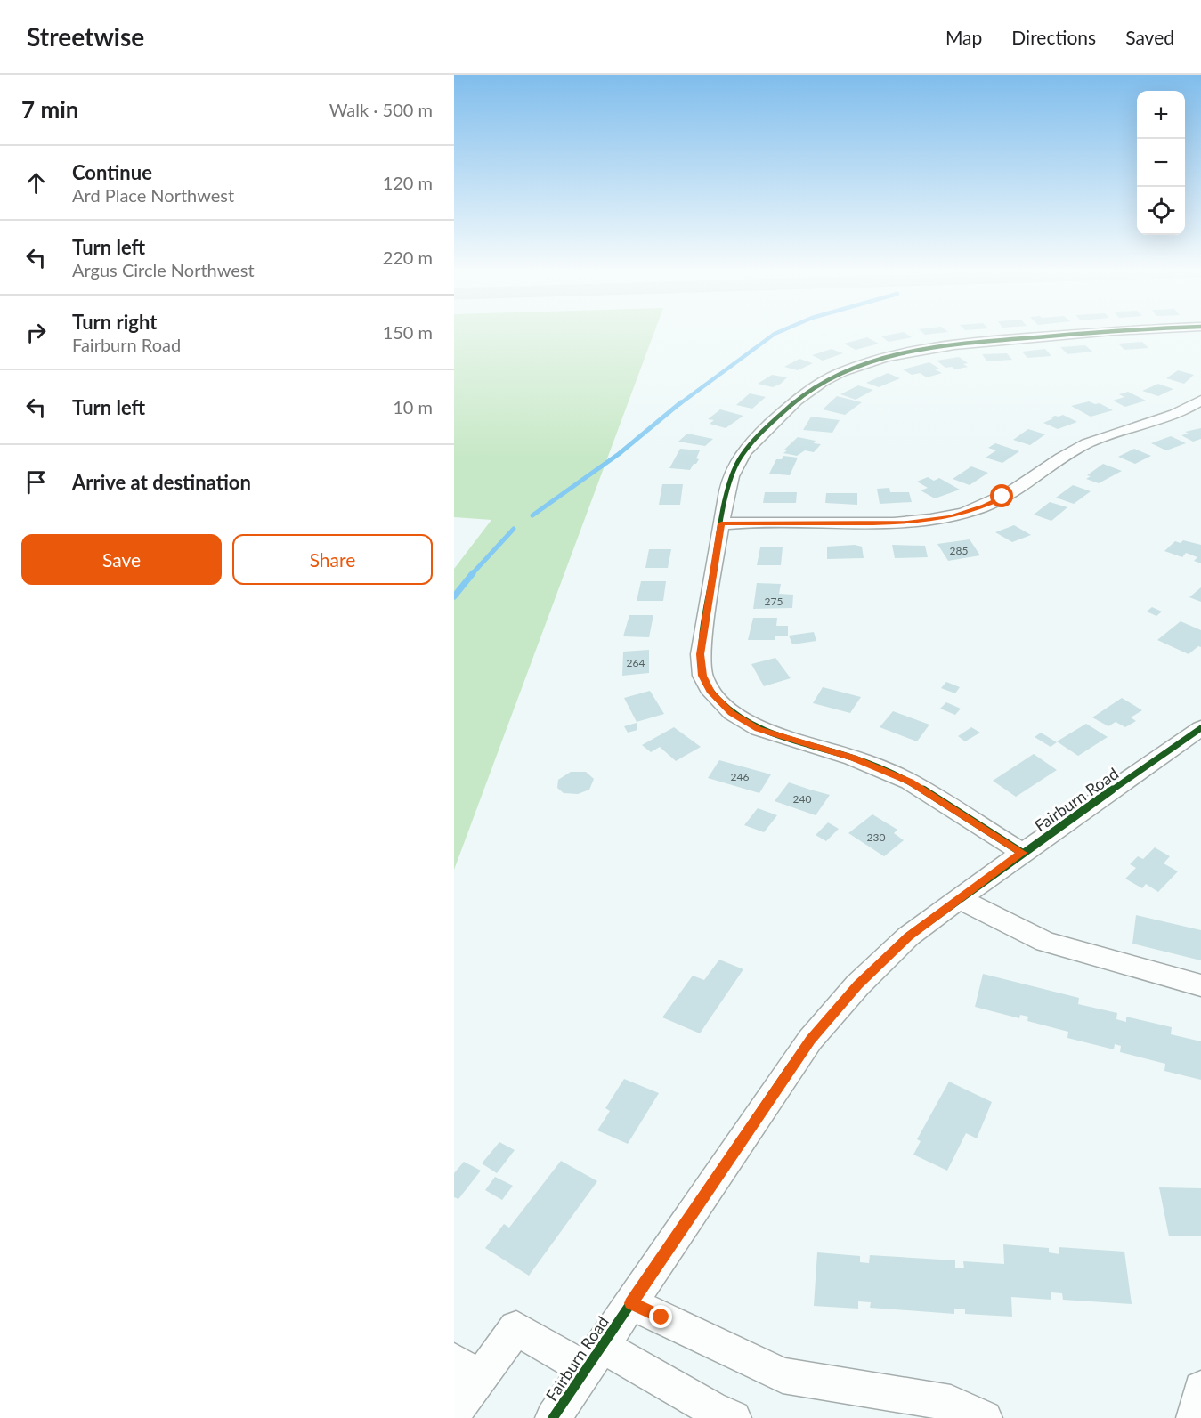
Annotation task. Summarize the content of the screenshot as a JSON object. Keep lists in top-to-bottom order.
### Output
{
  "streets": {
    "street": ["Fairburn Road"]
  },
  "house_numbers": [
    "285",
    "275",
    "264",
    "246",
    "240",
    "230"
  ],
  "page": {
    "header": "Streetwise",
    "nav": ["Map", "Directions", "Saved"],
    "heading": ["7 min", "Walk · 500 m"],
    "map_buttons": ["+", "−"],
    "list": [
      ["Continue", "Ard Place Northwest", "120 m"],
      ["Turn left", "Argus Circle Northwest", "220 m"],
      ["Turn right", "Fairburn Road", "150 m"],
      ["Turn left", "10 m"],
      "Arrive at destination"
    ],
    "buttons": ["Save", "Share"]
  }
}
